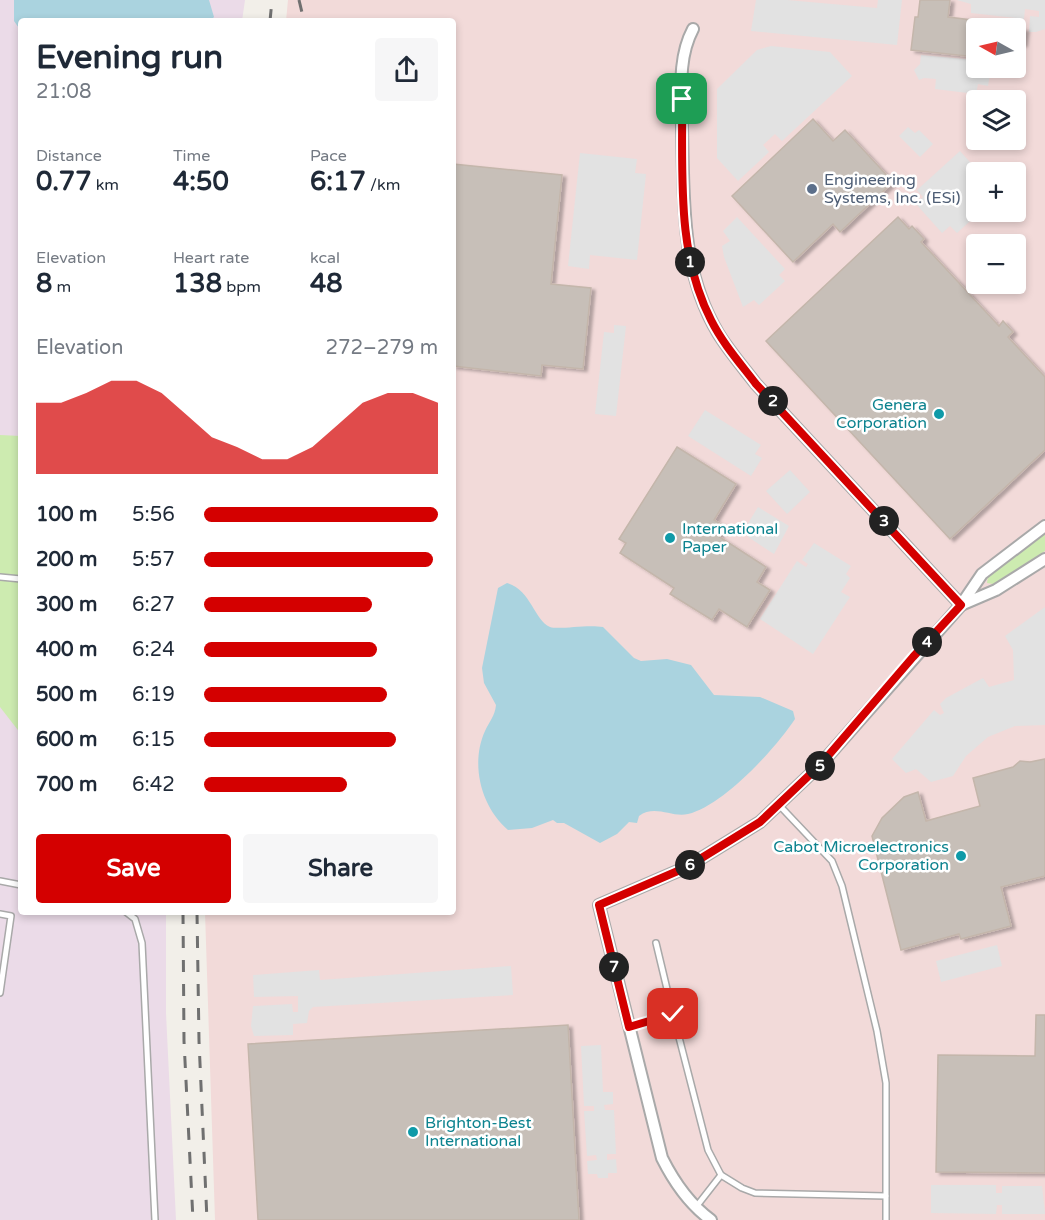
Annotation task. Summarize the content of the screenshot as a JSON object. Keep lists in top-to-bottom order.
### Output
{
  "places": [
    "Engineering Systems, Inc. (ESi)",
    "Genera Corporation",
    "International Paper",
    "Cabot Microelectronics Corporation",
    "Brighton-Best International"
  ],
  "north": "left",
  "page": {
    "map_buttons": ["+", "−"],
    "heading": ["Evening run", "21:08"],
    "stats": [
      ["Distance", "0.77 km"],
      ["Time", "4:50"],
      ["Pace", "6:17 /km"],
      ["Elevation", "8 m"],
      ["Heart rate", "138 bpm"],
      ["kcal", "48"]
    ],
    "pins": [
      "1",
      "2",
      "3",
      "4",
      "5",
      "6",
      "7"
    ],
    "chart": ["Elevation", "272–279 m"],
    "list": [
      {
        "name": "100 m",
        "note": "5:56"
      },
      {
        "name": "200 m",
        "note": "5:57"
      },
      {
        "name": "300 m",
        "note": "6:27"
      },
      {
        "name": "400 m",
        "note": "6:24"
      },
      {
        "name": "500 m",
        "note": "6:19"
      },
      {
        "name": "600 m",
        "note": "6:15"
      },
      {
        "name": "700 m",
        "note": "6:42"
      }
    ],
    "buttons": ["Save", "Share"]
  }
}
